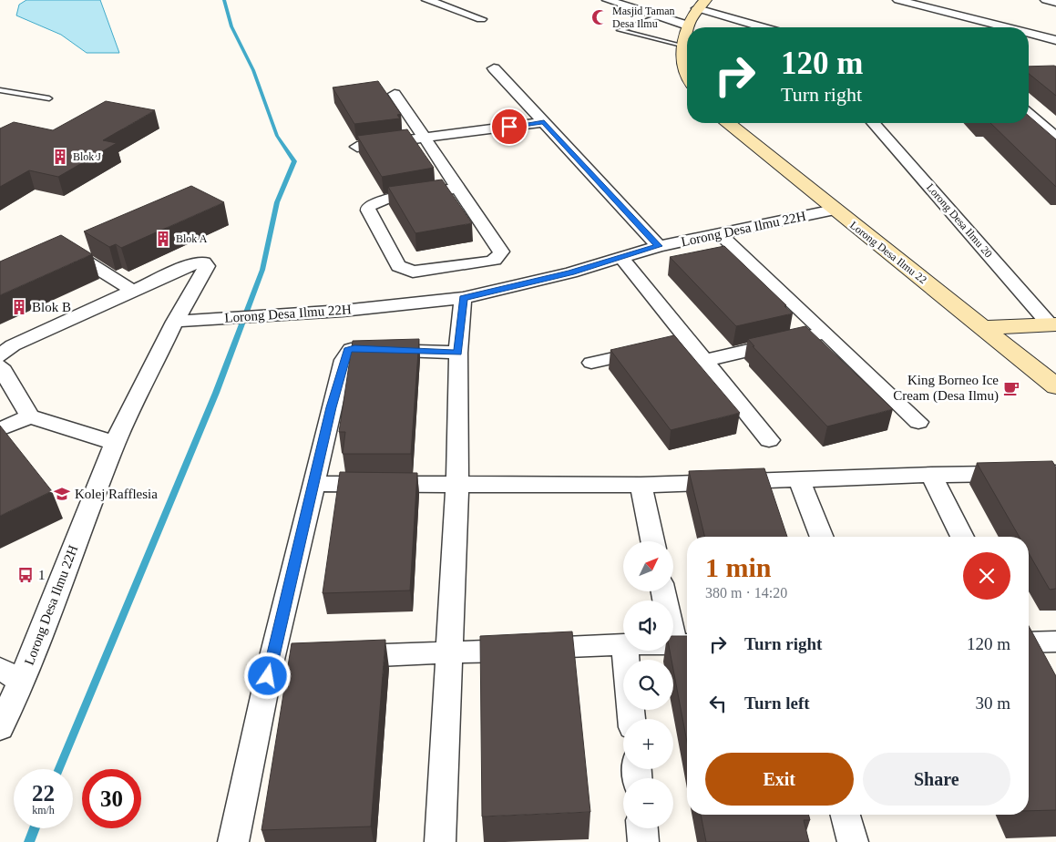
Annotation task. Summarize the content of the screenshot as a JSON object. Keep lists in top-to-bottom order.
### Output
{
  "streets": {
    "street": ["Lorong Desa Ilmu 20", "Lorong Desa Ilmu 22H", "Lorong Desa Ilmu 22"]
  },
  "crossings": [
    ["Lorong Desa Ilmu 22H", "Lorong Desa Ilmu 22"]
  ],
  "places": {
    "mosque": ["Masjid Taman Desa Ilmu"],
    "building": ["Blok J", "Blok A", "Blok B"],
    "cafe": ["King Borneo Ice Cream (Desa Ilmu)"],
    "school or university": ["Kolej Rafflesia"],
    "bus stop": ["1"]
  },
  "north": "top right",
  "page": {
    "turn": ["120 m", "Turn right"],
    "heading": ["1 min", "380 m · 14:20"],
    "map_buttons": ["+", "−"],
    "list": [
      {
        "name": "Turn right",
        "value": "120 m"
      },
      {
        "name": "Turn left",
        "value": "30 m"
      }
    ],
    "buttons": ["Exit", "Share"],
    "speed": "22 km/h",
    "limit": "30"
  }
}
